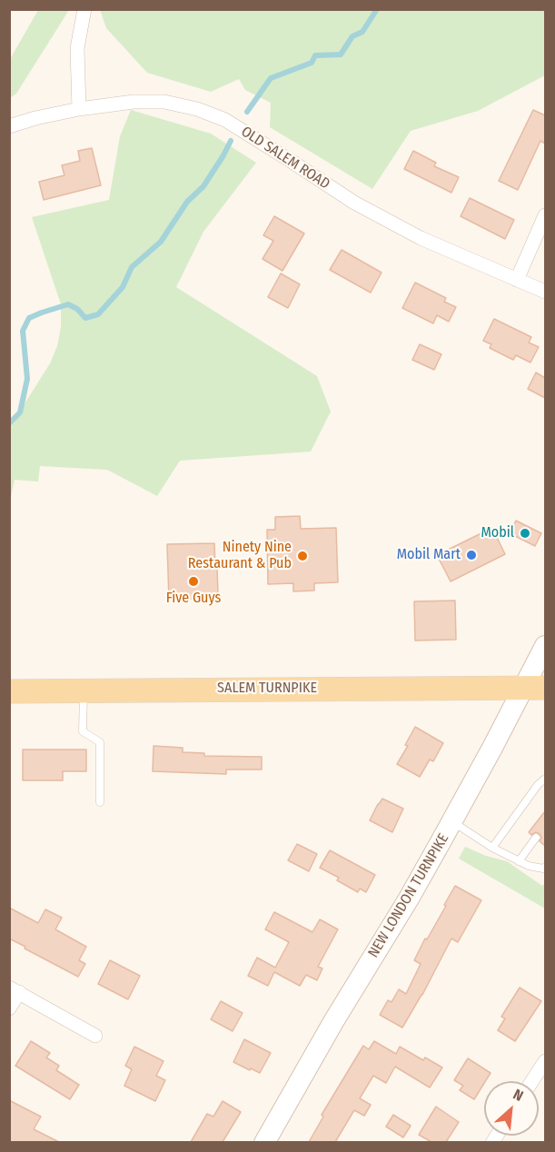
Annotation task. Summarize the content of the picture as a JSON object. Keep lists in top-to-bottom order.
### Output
{
  "streets": {
    "main road": ["SALEM TURNPIKE", "NEW LONDON TURNPIKE"],
    "street": ["OLD SALEM ROAD"]
  },
  "crossings": [
    ["SALEM TURNPIKE", "NEW LONDON TURNPIKE"]
  ],
  "places": [
    "Mobil",
    "Mobil Mart",
    "Ninety Nine Restaurant & Pub",
    "Five Guys"
  ],
  "north": "top right"
}
